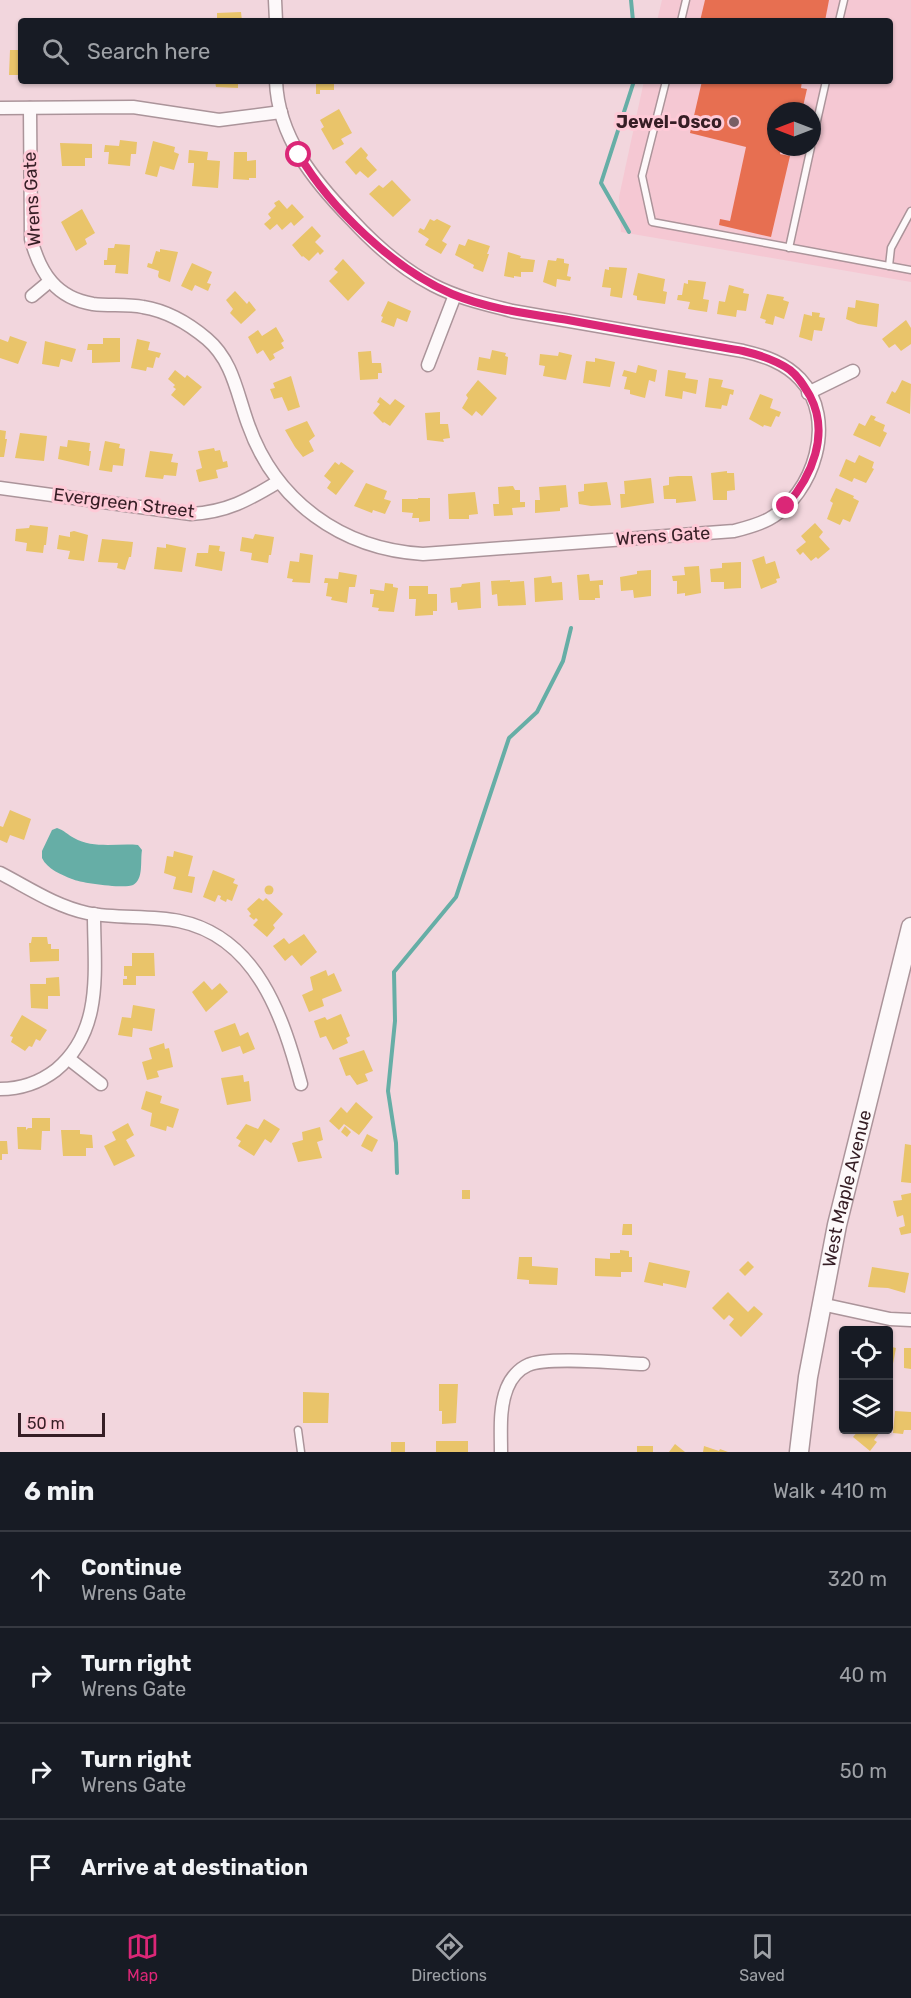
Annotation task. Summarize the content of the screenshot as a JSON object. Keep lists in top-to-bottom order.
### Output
{
  "streets": {
    "main road": ["West Maple Avenue"],
    "street": ["Wrens Gate", "Evergreen Street"]
  },
  "crossings": [
    ["Wrens Gate", "Evergreen Street"]
  ],
  "places": ["Jewel-Osco"],
  "scale_bar": "50 m",
  "north": "left",
  "page": {
    "search": "Search here",
    "scale": "50 m",
    "heading": ["6 min", "Walk · 410 m"],
    "list": [
      ["Continue", "Wrens Gate", "320 m"],
      ["Turn right", "Wrens Gate", "40 m"],
      ["Turn right", "Wrens Gate", "50 m"],
      "Arrive at destination"
    ],
    "nav": ["Map", "Directions", "Saved"]
  }
}
